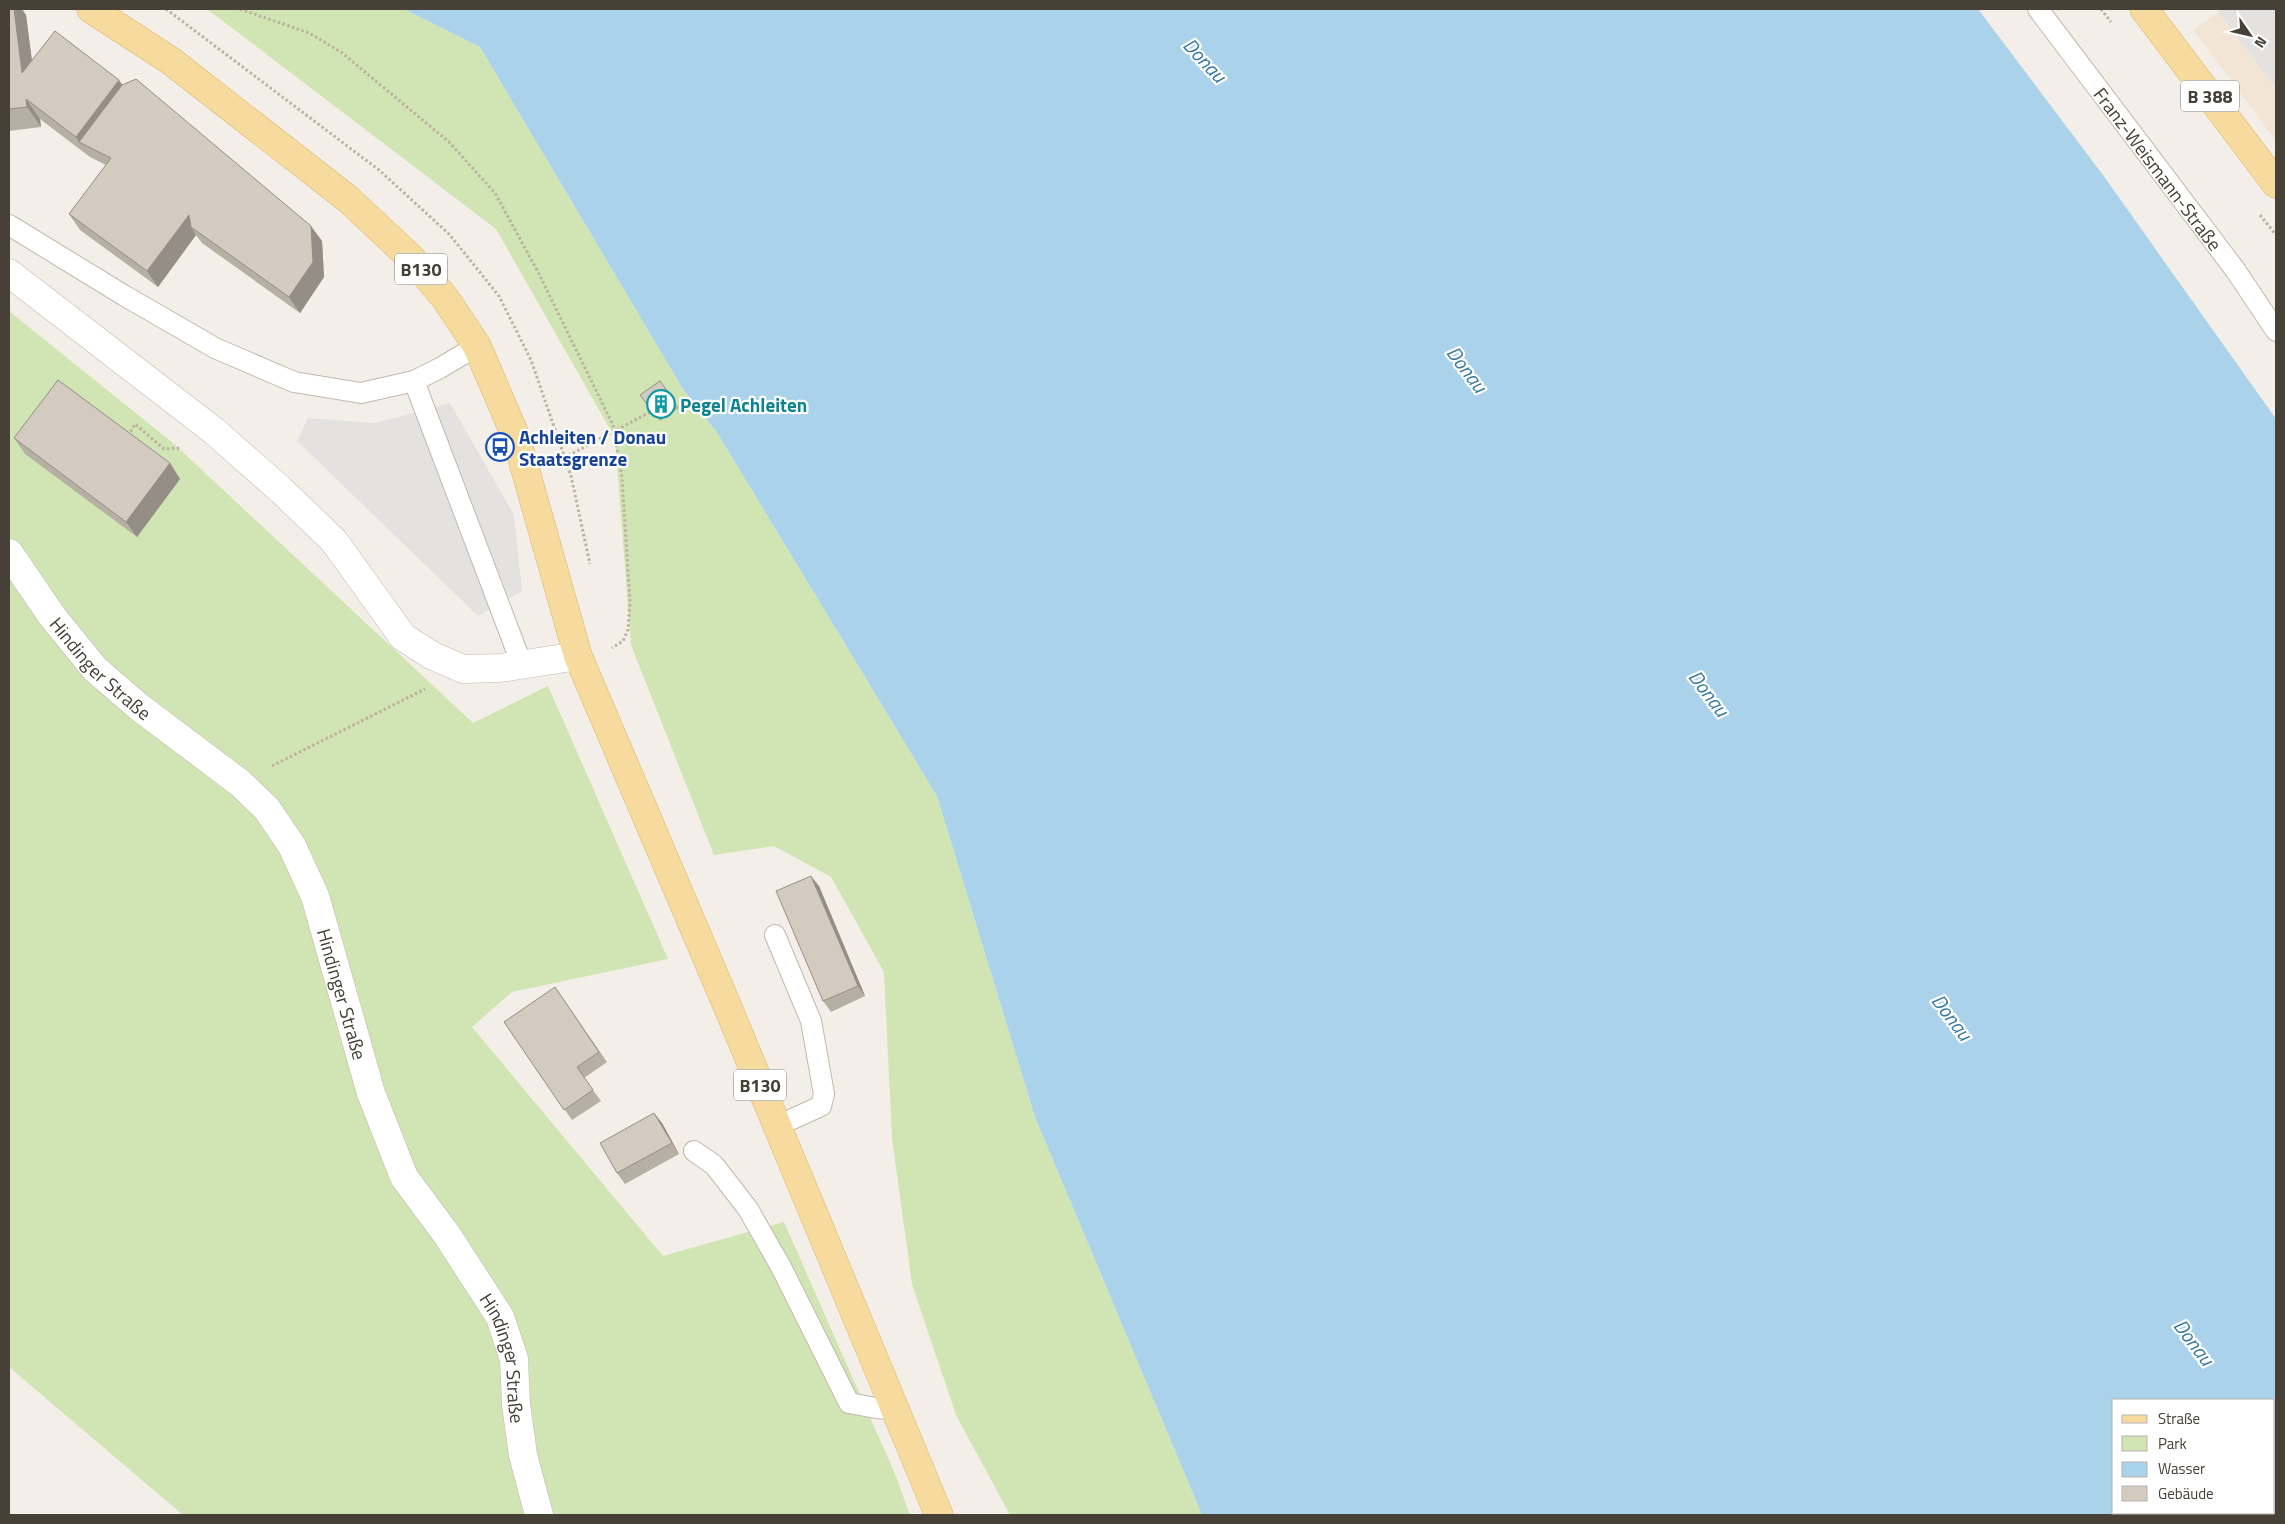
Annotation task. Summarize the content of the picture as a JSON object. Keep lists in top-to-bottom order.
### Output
{
  "streets": {
    "main road": ["B 388", "B130"],
    "street": ["Hindinger Straße"],
    "lane": ["Franz-Weismann-Straße"]
  },
  "water": ["Donau"],
  "places": {
    "building": ["Pegel Achleiten"],
    "bus stop": ["Achleiten / Donau Staatsgrenze"]
  },
  "legend": [
    "Straße",
    "Park",
    "Wasser",
    "Gebäude"
  ],
  "north": "bottom right"
}
